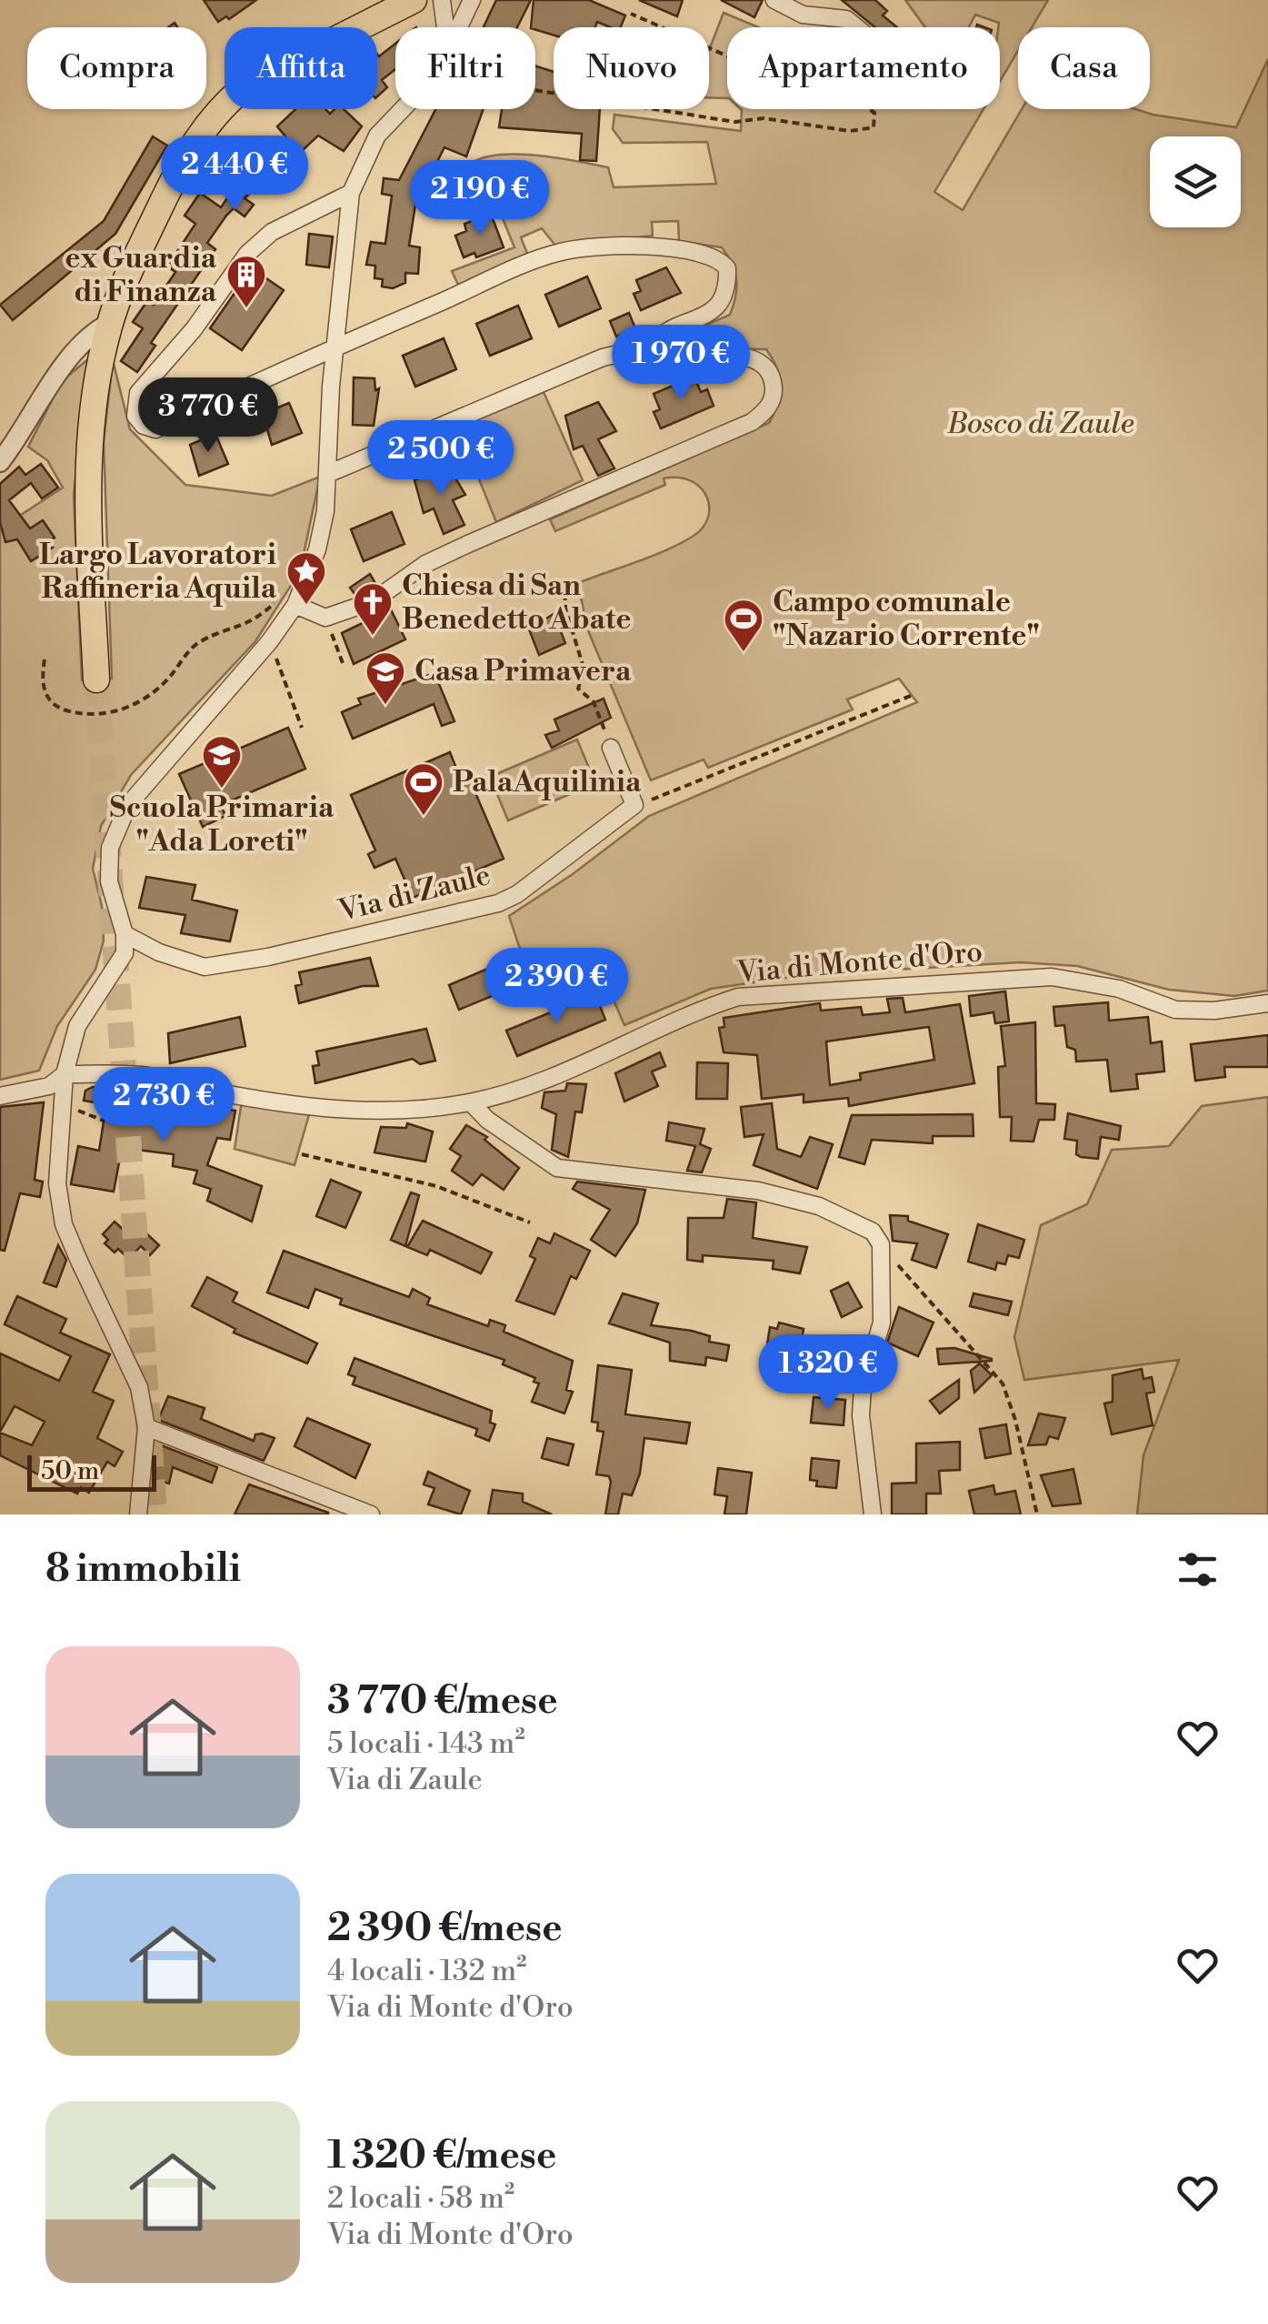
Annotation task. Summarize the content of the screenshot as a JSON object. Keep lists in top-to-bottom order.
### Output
{
  "streets": {
    "street": ["Via di Zaule", "Via di Monte d'Oro"]
  },
  "parks": ["Bosco di Zaule"],
  "places": {
    "building": ["ex Guardia di Finanza"],
    "place": ["Largo Lavoratori Raffineria Aquila"],
    "church": ["Chiesa di San Benedetto Abate"],
    "sports": ["Campo comunale \"Nazario Corrente\"", "PalaAquilinia"],
    "school or university": ["Casa Primavera", "Scuola Primaria \"Ada Loreti\""]
  },
  "scale_bar": "50 m",
  "page": {
    "chip": [
      "Compra",
      "Affitta",
      "Filtri",
      "Nuovo",
      "Appartamento",
      "Casa"
    ],
    "price": [
      "2 440 €",
      "2 190 €",
      "1 970 €",
      "3 770 €",
      "2 500 €",
      "2 390 €",
      "2 730 €",
      "1 320 €"
    ],
    "scale": "50 m",
    "heading": "8 immobili",
    "list": [
      {
        "name": "3 770 €/mese",
        "note": "5 locali · 143 m² · Via di Zaule"
      },
      {
        "name": "2 390 €/mese",
        "note": "4 locali · 132 m² · Via di Monte d'Oro"
      },
      {
        "name": "1 320 €/mese",
        "note": "2 locali · 58 m² · Via di Monte d'Oro"
      }
    ]
  }
}
